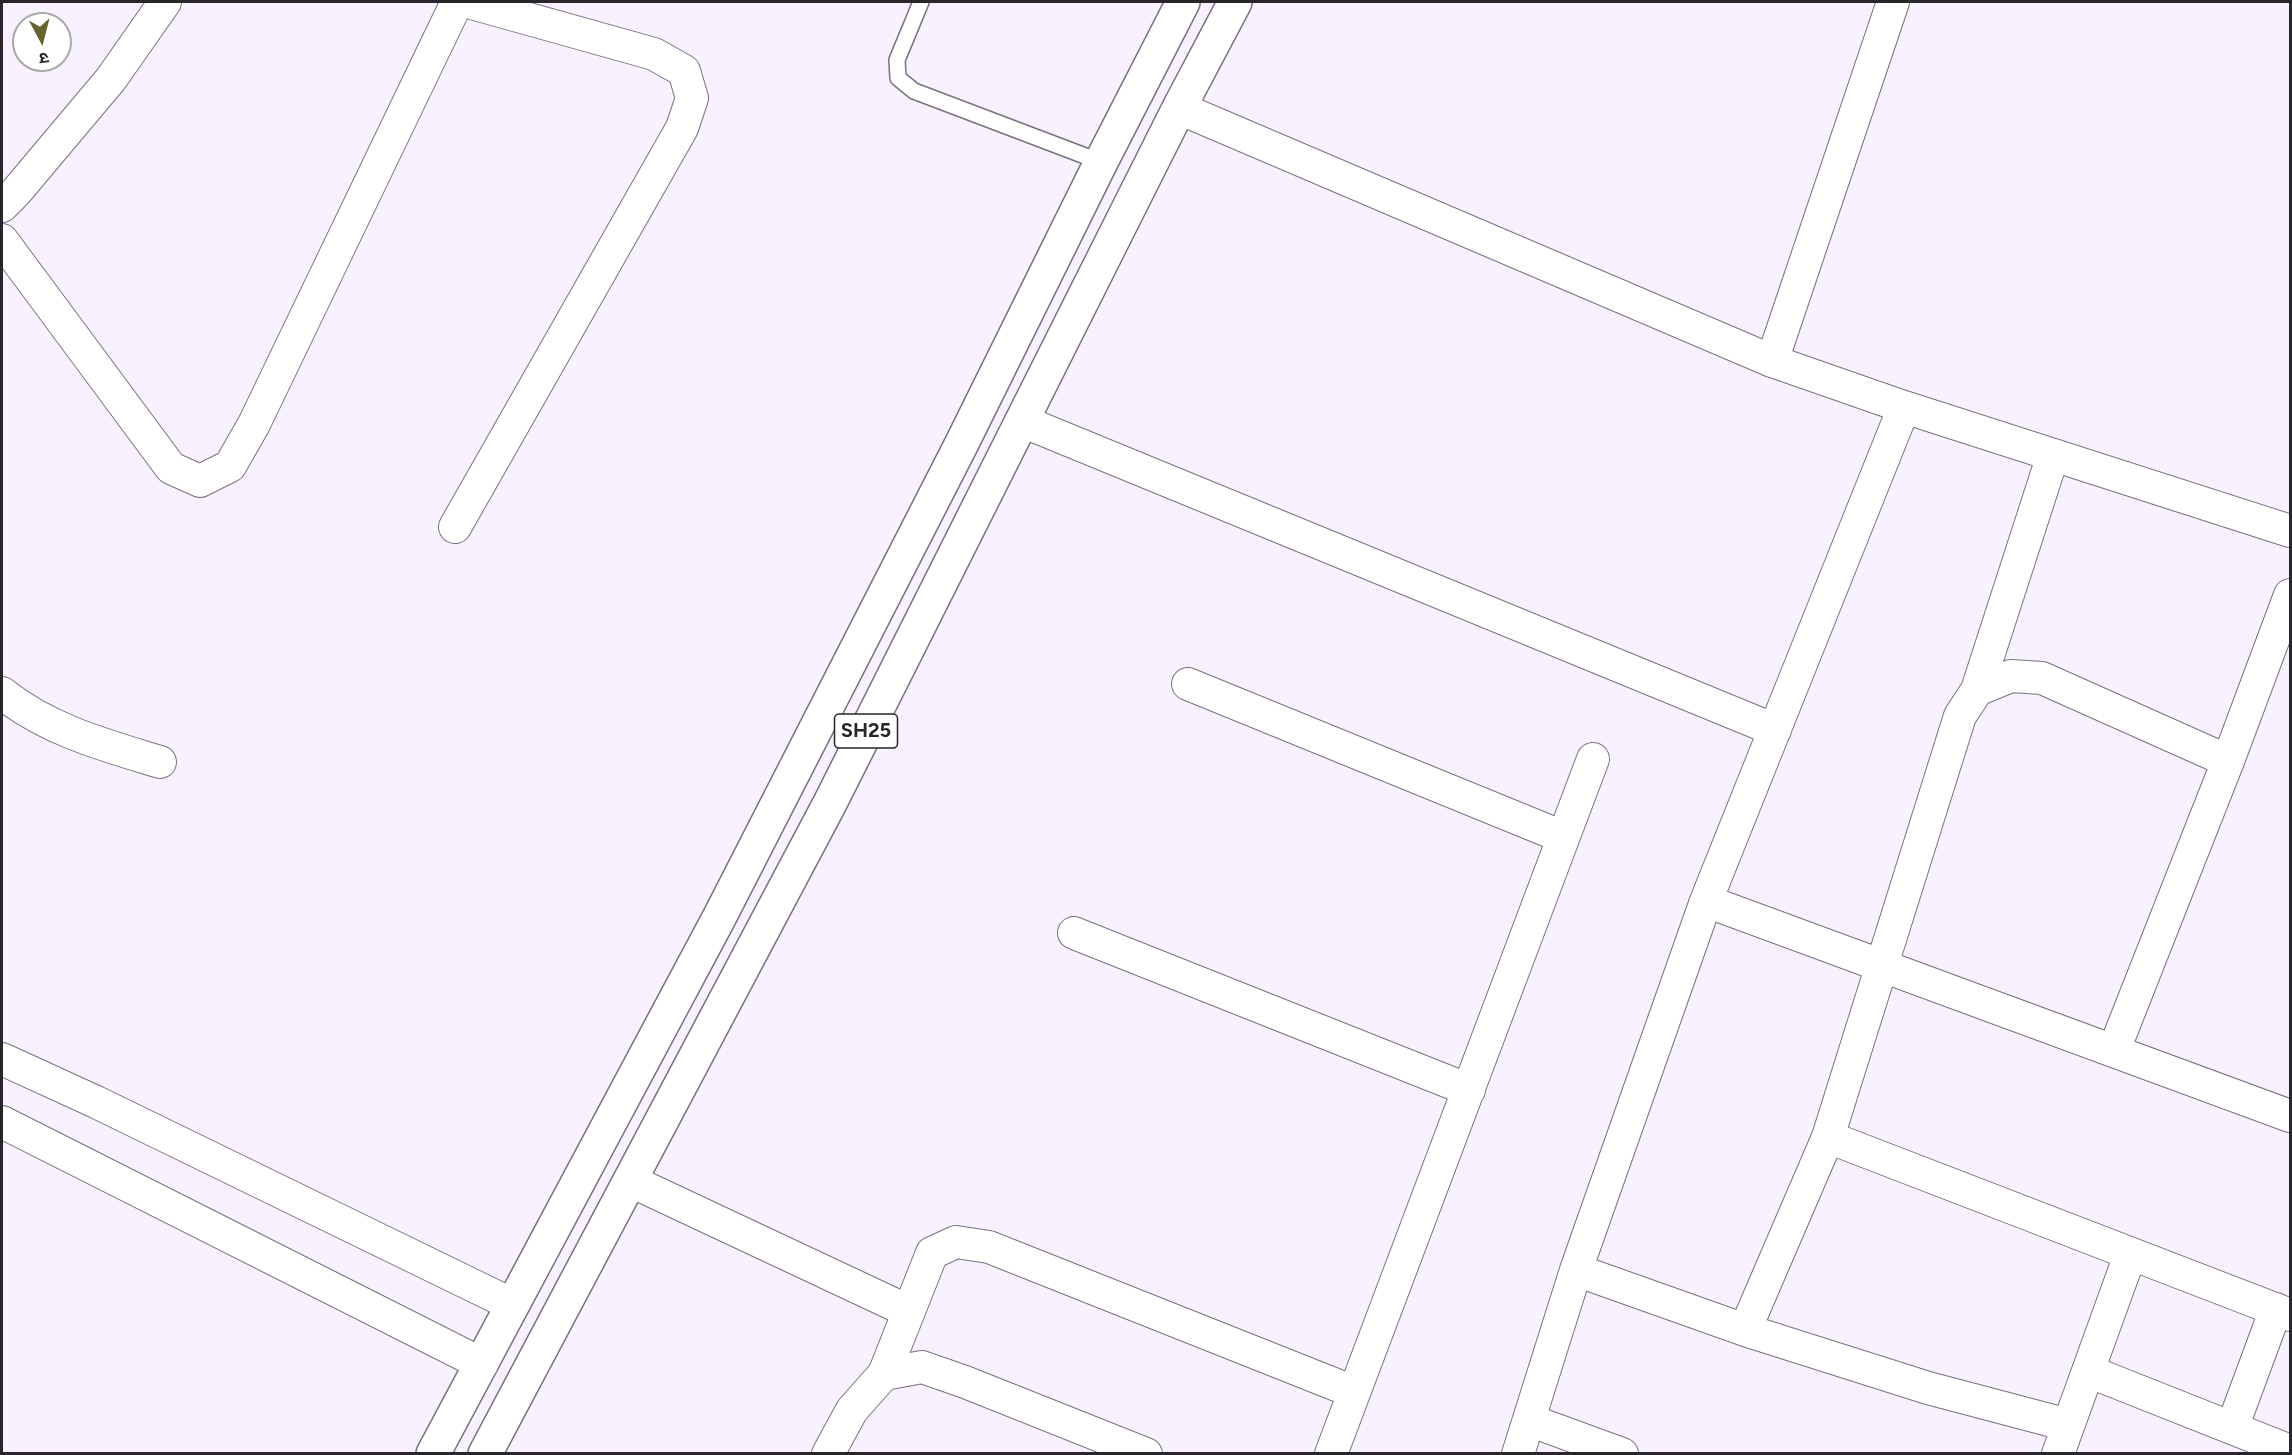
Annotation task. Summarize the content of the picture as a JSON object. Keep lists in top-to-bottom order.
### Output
{
  "streets": {
    "main road": ["SH25"]
  },
  "north": "bottom"
}
